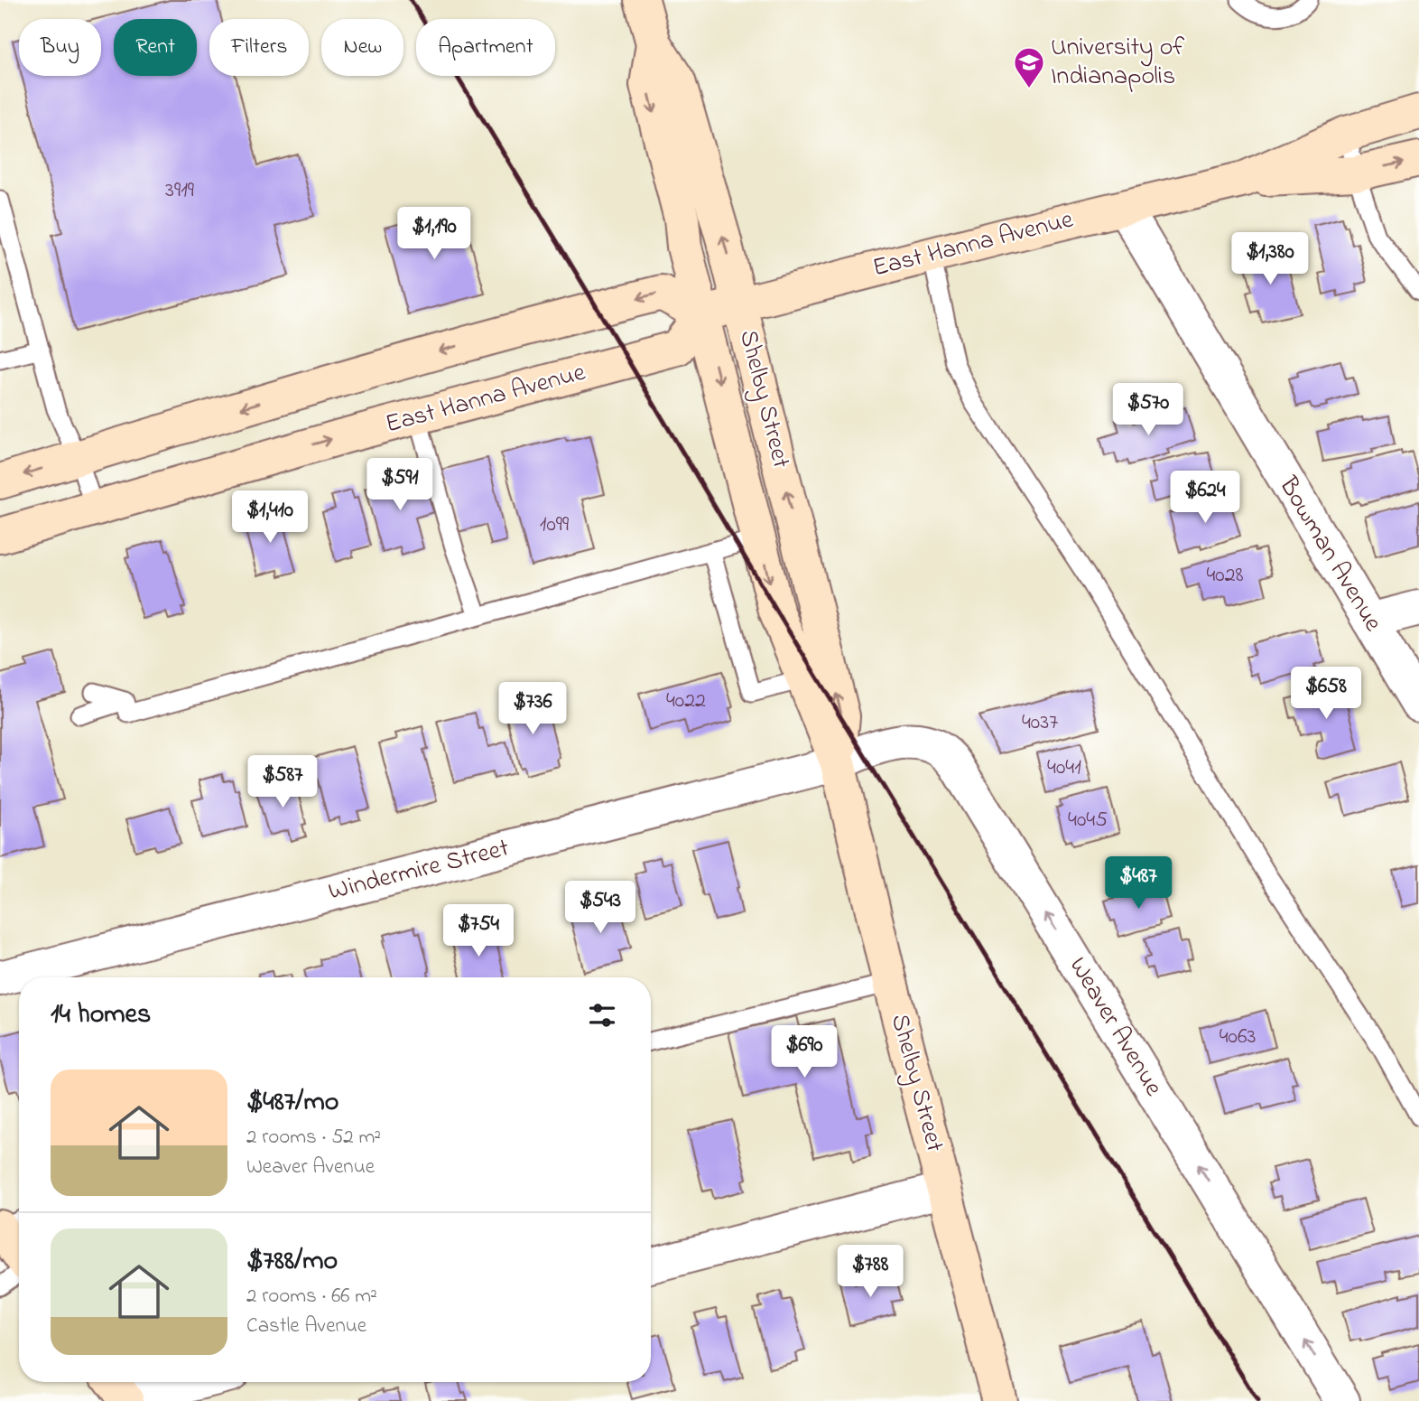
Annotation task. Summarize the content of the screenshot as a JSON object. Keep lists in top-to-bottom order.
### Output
{
  "streets": {
    "main road": ["East Hanna Avenue", "Shelby Street"],
    "street": ["Bowman Avenue", "Windermire Street", "Weaver Avenue"]
  },
  "crossings": [
    ["East Hanna Avenue", "Shelby Street"],
    ["East Hanna Avenue", "Bowman Avenue"],
    ["Shelby Street", "Windermire Street"],
    ["Shelby Street", "Weaver Avenue"],
    ["Windermire Street", "Weaver Avenue"]
  ],
  "one_way": ["Weaver Avenue"],
  "places": {
    "school or university": ["University of Indianapolis"]
  },
  "house_numbers": [
    "3919",
    "1099",
    "4028",
    "4022",
    "4037",
    "4041",
    "4045",
    "4063"
  ],
  "page": {
    "chip": [
      "Buy",
      "Rent",
      "Filters",
      "New",
      "Apartment"
    ],
    "price": [
      "$1,190",
      "$1,380",
      "$570",
      "$591",
      "$624",
      "$1,410",
      "$658",
      "$736",
      "$587",
      "$487",
      "$543",
      "$754",
      "$690",
      "$788"
    ],
    "heading": "14 homes",
    "list": [
      {
        "name": "$487/mo",
        "note": "2 rooms · 52 m² · Weaver Avenue"
      },
      {
        "name": "$788/mo",
        "note": "2 rooms · 66 m² · Castle Avenue"
      }
    ]
  }
}
